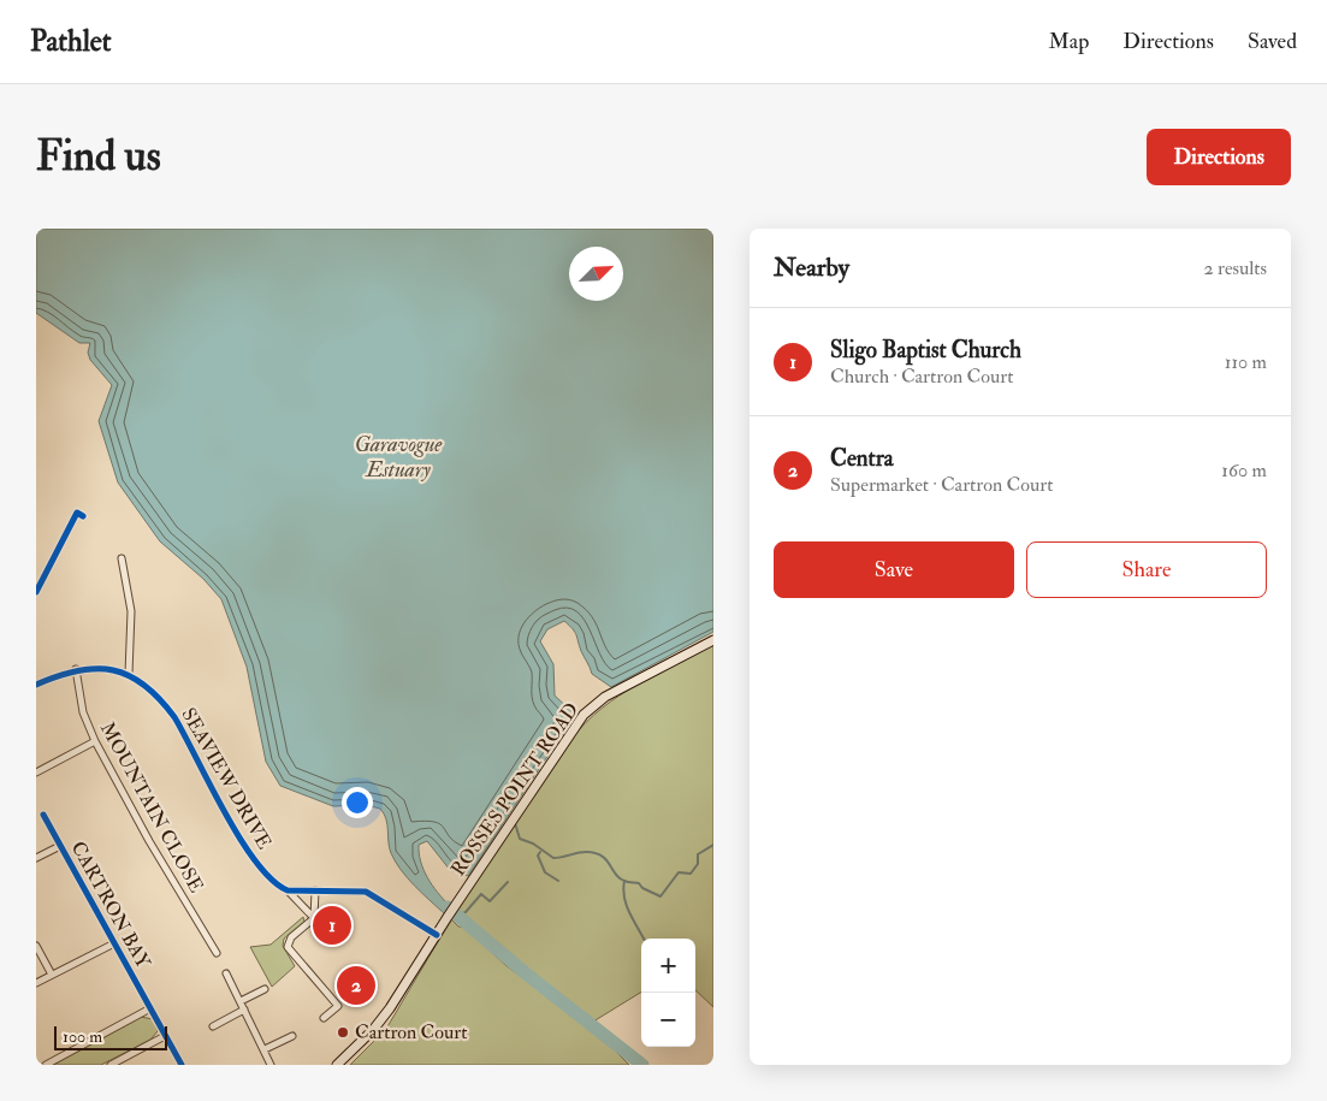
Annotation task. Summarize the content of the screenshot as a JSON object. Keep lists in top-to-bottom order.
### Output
{
  "streets": {
    "main road": ["ROSSES POINT ROAD"],
    "street": ["SEAVIEW DRIVE", "MOUNTAIN CLOSE", "CARTRON BAY"]
  },
  "crossings": [
    ["SEAVIEW DRIVE", "MOUNTAIN CLOSE"]
  ],
  "water": ["Garavogue Estuary"],
  "places": ["Cartron Court"],
  "scale_bar": "100 m",
  "north": "top right",
  "page": {
    "header": "Pathlet",
    "nav": ["Map", "Directions", "Saved"],
    "buttons": [
      "Directions",
      ["Save", "Share"]
    ],
    "title": "Find us",
    "heading": ["Nearby", "2 results"],
    "list": [
      {
        "mark": "1",
        "name": "Sligo Baptist Church",
        "note": "Church · Cartron Court",
        "value": "110 m"
      },
      {
        "mark": "2",
        "name": "Centra",
        "note": "Supermarket · Cartron Court",
        "value": "160 m"
      }
    ],
    "pins": ["1", "2"],
    "map_buttons": ["+", "−"],
    "scale": "100 m"
  }
}
